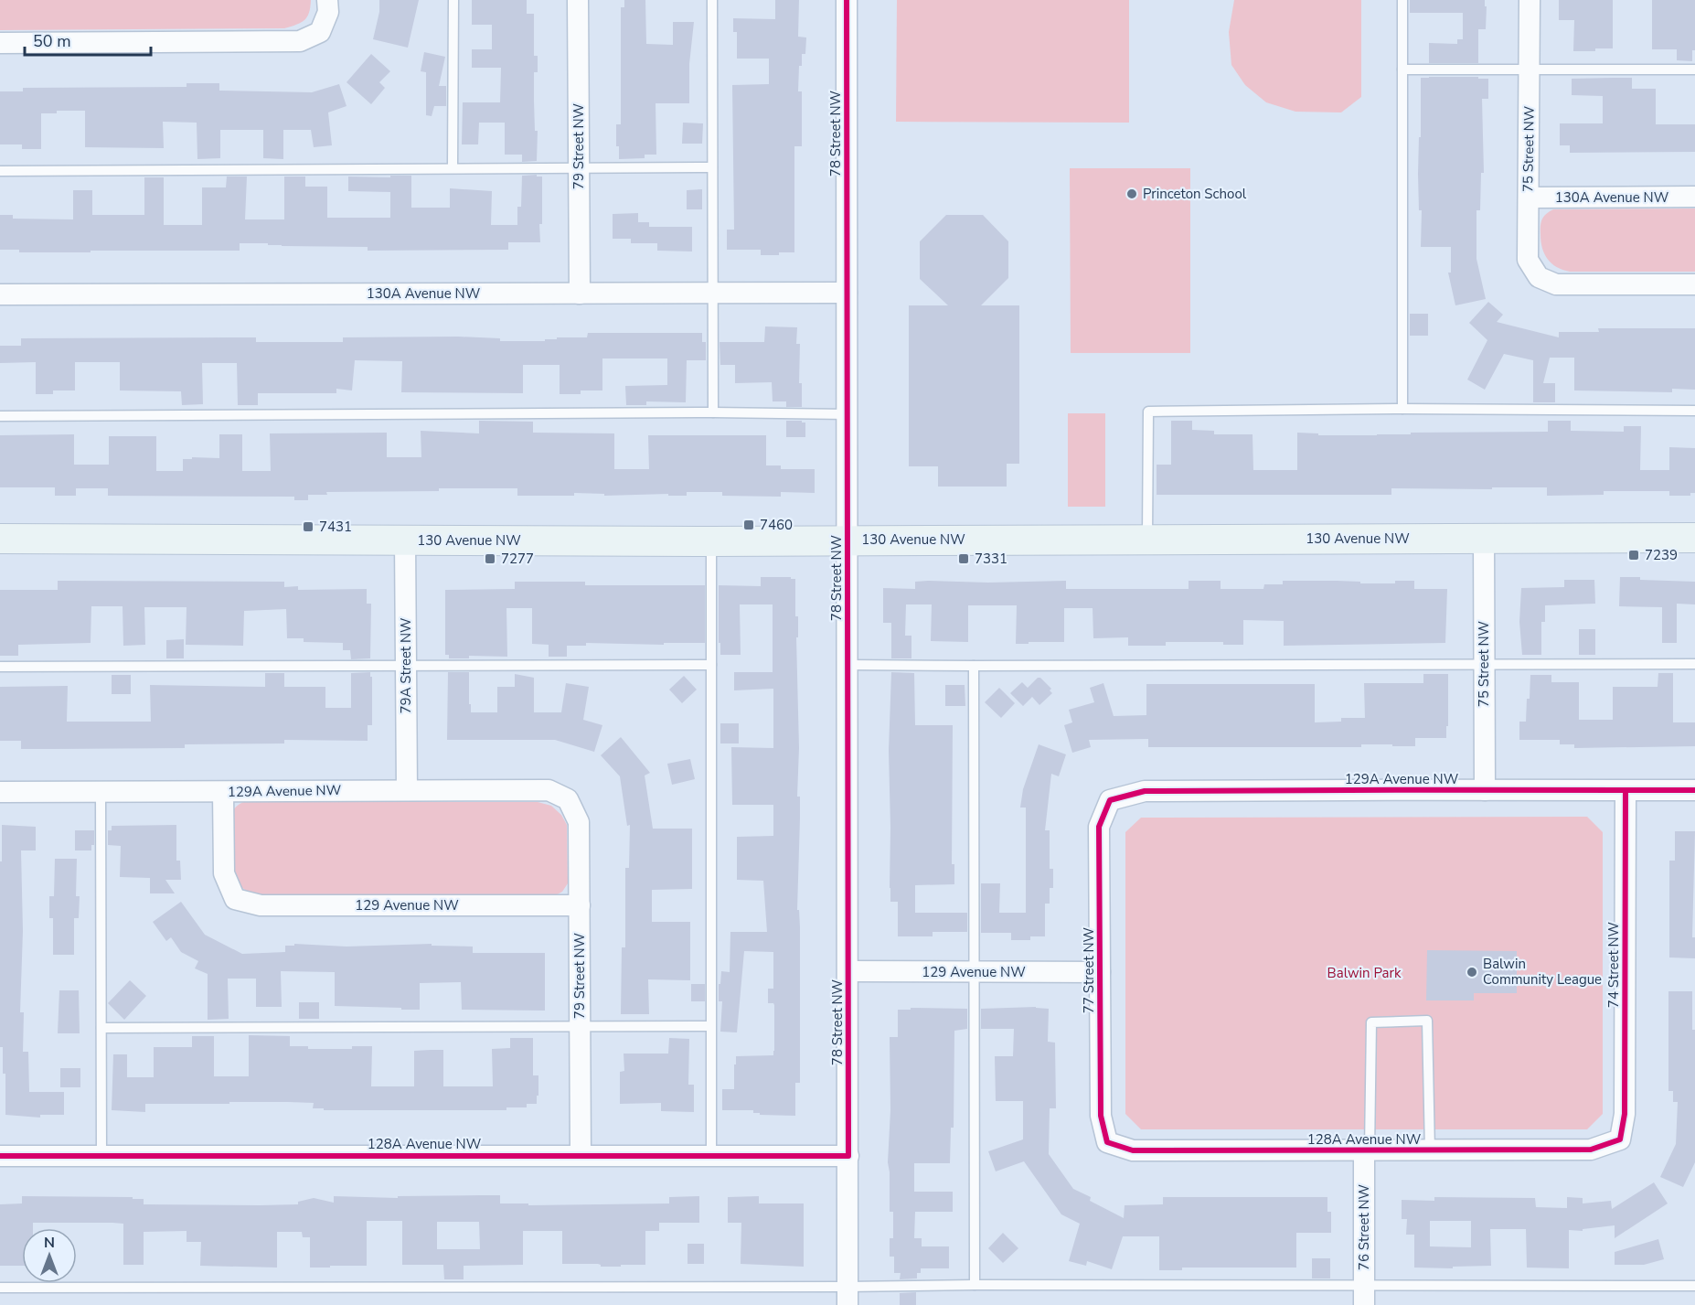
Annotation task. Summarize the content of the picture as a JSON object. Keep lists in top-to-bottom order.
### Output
{
  "streets": {
    "street": [
      "78 Street NW",
      "79 Street NW",
      "75 Street NW",
      "130A Avenue NW",
      "130 Avenue NW",
      "79A Street NW",
      "129A Avenue NW",
      "129 Avenue NW",
      "74 Street NW",
      "77 Street NW",
      "128A Avenue NW",
      "76 Street NW"
    ]
  },
  "crossings": [
    ["78 Street NW", "130A Avenue NW"],
    ["78 Street NW", "130 Avenue NW"],
    ["78 Street NW", "129 Avenue NW"],
    ["78 Street NW", "128A Avenue NW"],
    ["79 Street NW", "130A Avenue NW"],
    ["79 Street NW", "129A Avenue NW"],
    ["79 Street NW", "129 Avenue NW"],
    ["79 Street NW", "128A Avenue NW"],
    ["75 Street NW", "130A Avenue NW"],
    ["75 Street NW", "130 Avenue NW"],
    ["75 Street NW", "129A Avenue NW"],
    ["130 Avenue NW", "79A Street NW"],
    ["79A Street NW", "129A Avenue NW"],
    ["129A Avenue NW", "129 Avenue NW"],
    ["129A Avenue NW", "74 Street NW"],
    ["129A Avenue NW", "77 Street NW"],
    ["129 Avenue NW", "77 Street NW"],
    ["74 Street NW", "128A Avenue NW"],
    ["77 Street NW", "128A Avenue NW"],
    ["128A Avenue NW", "76 Street NW"]
  ],
  "parks": ["Balwin Park"],
  "places": {
    "other": ["Princeton School", "Balwin Community League"],
    "transit": [
      "7460",
      "7431",
      "7239",
      "7277",
      "7331"
    ]
  },
  "scale_bar": "50 m",
  "north": "top"
}
